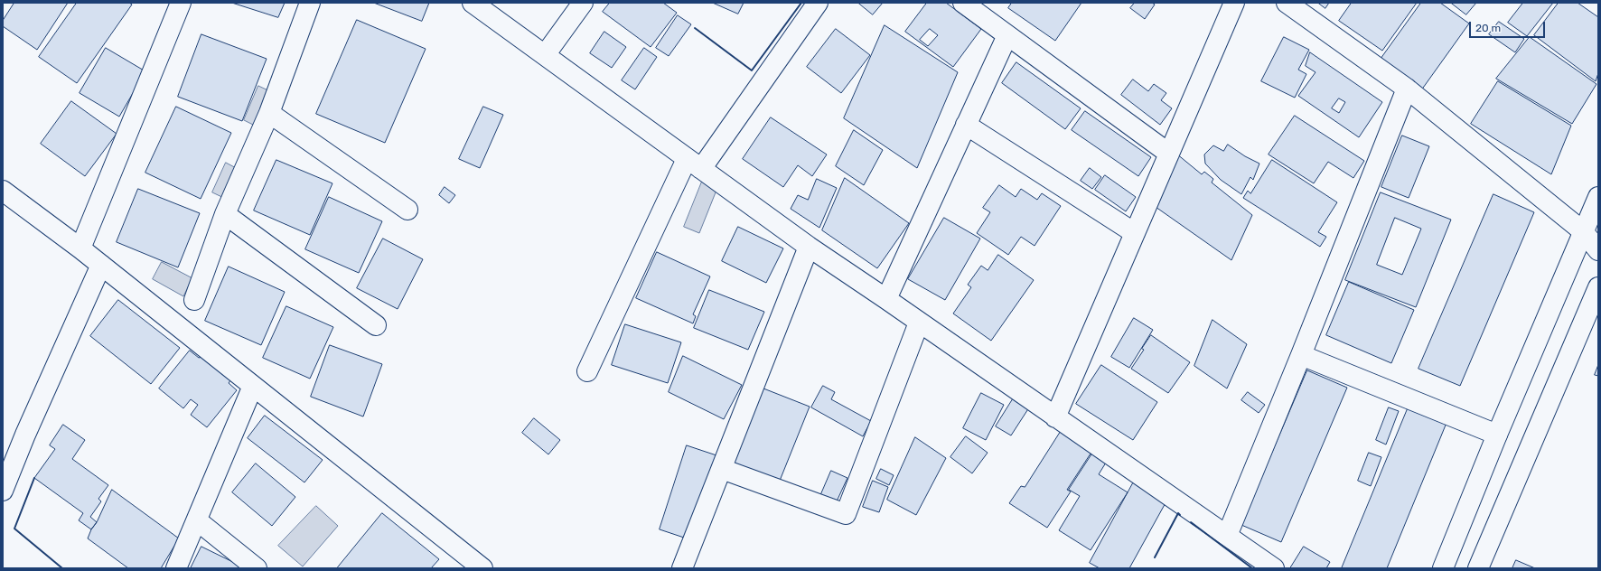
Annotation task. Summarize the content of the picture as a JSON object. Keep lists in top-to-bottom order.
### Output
{
  "scale_bar": "20 m"
}
